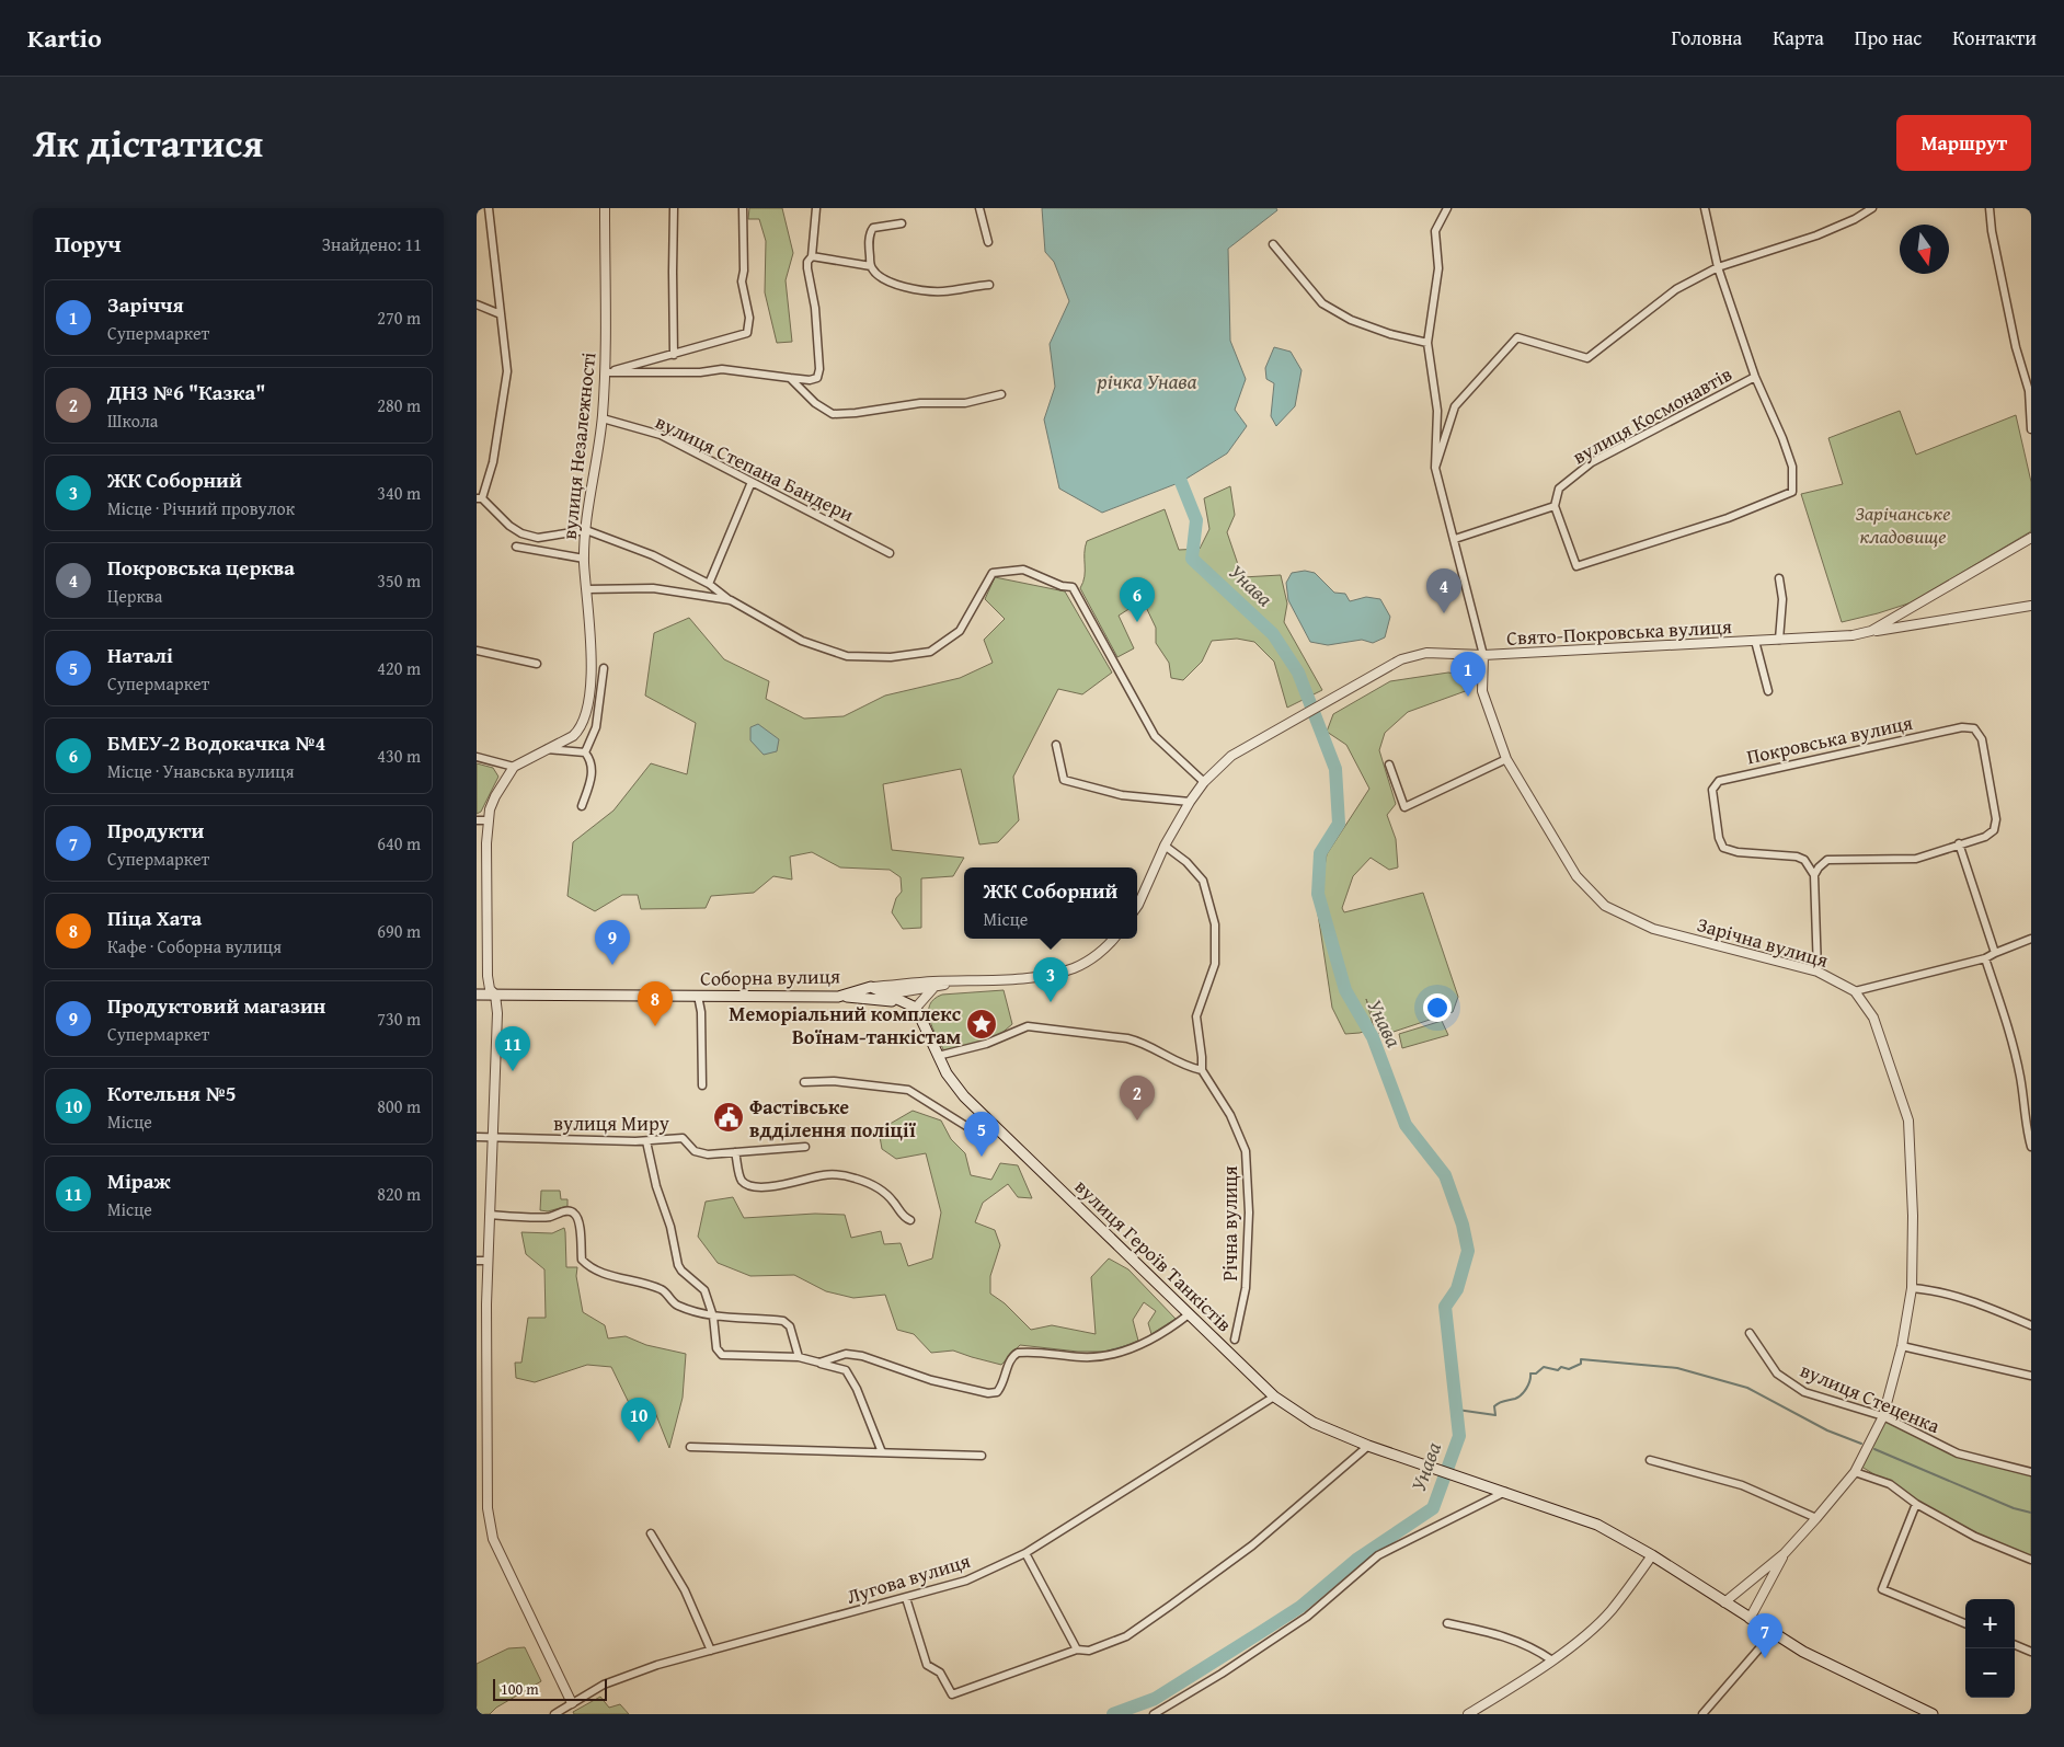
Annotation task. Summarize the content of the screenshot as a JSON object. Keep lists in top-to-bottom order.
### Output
{
  "streets": {
    "main road": ["Соборна вулиця", "вулиця Героїв Танкістів"],
    "street": [
      "вулиця Космонавтів",
      "вулиця Незалежності",
      "вулиця Степана Бандери",
      "Свято-Покровська вулиця",
      "Покровська вулиця",
      "Зарічна вулиця",
      "вулиця Миру",
      "Річна вулиця",
      "вулиця Стеценка",
      "Лугова вулиця"
    ]
  },
  "crossings": [
    ["вулиця Незалежності", "вулиця Степана Бандери"],
    ["Свято-Покровська вулиця", "Зарічна вулиця"],
    ["Зарічна вулиця", "вулиця Героїв Танкістів"],
    ["Зарічна вулиця", "вулиця Стеценка"],
    ["Соборна вулиця", "вулиця Героїв Танкістів"],
    ["вулиця Героїв Танкістів", "Лугова вулиця"]
  ],
  "water": ["річка Унава", "Унава"],
  "parks": ["Зарічанське кладовище"],
  "places": {
    "place": ["Меморіальний комплекс Воїнам-танкістам"],
    "public building": ["Фастівське вдділення поліції"]
  },
  "scale_bar": "100 m",
  "north": "bottom",
  "page": {
    "header": "Kartio",
    "nav": [
      "Головна",
      "Карта",
      "Про нас",
      "Контакти"
    ],
    "title": "Як дістатися",
    "buttons": "Маршрут",
    "heading": ["Поруч", "Знайдено: 11"],
    "list": [
      {
        "mark": "1",
        "name": "Заріччя",
        "note": "Супермаркет",
        "value": "270 m"
      },
      {
        "mark": "2",
        "name": "ДНЗ №6 \"Казка\"",
        "note": "Школа",
        "value": "280 m"
      },
      {
        "mark": "3",
        "name": "ЖК Соборний",
        "note": "Місце · Річний провулок",
        "value": "340 m"
      },
      {
        "mark": "4",
        "name": "Покровська церква",
        "note": "Церква",
        "value": "350 m"
      },
      {
        "mark": "5",
        "name": "Наталі",
        "note": "Супермаркет",
        "value": "420 m"
      },
      {
        "mark": "6",
        "name": "БМЕУ-2 Водокачка №4",
        "note": "Місце · Унавська вулиця",
        "value": "430 m"
      },
      {
        "mark": "7",
        "name": "Продукти",
        "note": "Супермаркет",
        "value": "640 m"
      },
      {
        "mark": "8",
        "name": "Піца Хата",
        "note": "Кафе · Соборна вулиця",
        "value": "690 m"
      },
      {
        "mark": "9",
        "name": "Продуктовий магазин",
        "note": "Супермаркет",
        "value": "730 m"
      },
      {
        "mark": "10",
        "name": "Котельня №5",
        "note": "Місце",
        "value": "800 m"
      },
      {
        "mark": "11",
        "name": "Міраж",
        "note": "Місце",
        "value": "820 m"
      }
    ],
    "pins": [
      "4",
      "6",
      "1",
      "9",
      "3",
      "8",
      "11",
      "2",
      "5",
      "10",
      "7"
    ],
    "popup": ["ЖК Соборний", "Місце"],
    "map_buttons": ["+", "−"],
    "scale": "100 m"
  }
}
